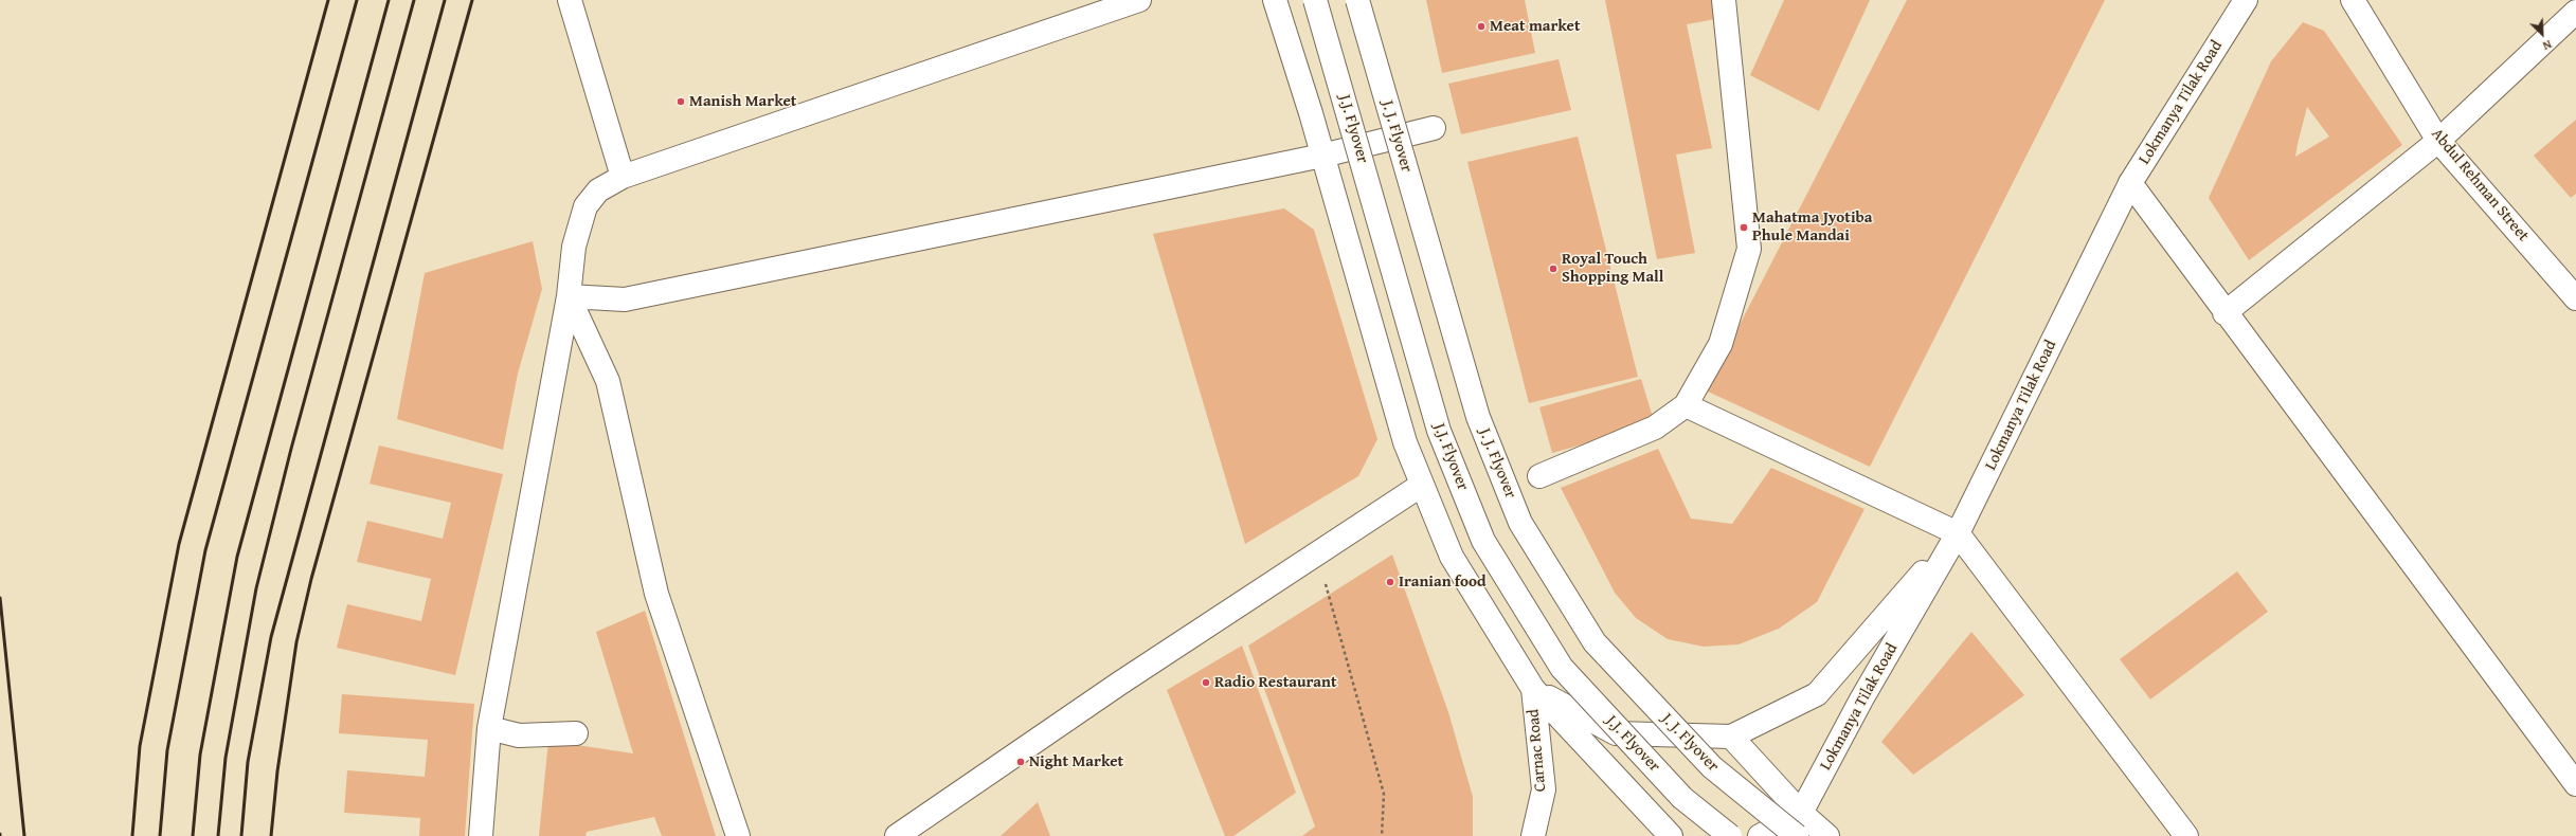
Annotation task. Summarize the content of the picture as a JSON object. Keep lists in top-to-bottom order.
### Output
{
  "streets": {
    "street": [
      "Lokmanya Tilak Road",
      "J.J. Flyover",
      "J. J. Flyover",
      "Abdul Rehman Street",
      "Carnac Road"
    ]
  },
  "places": [
    "Meat market",
    "Manish Market",
    "Mahatma Jyotiba Phule Mandai",
    "Royal Touch Shopping Mall",
    "Iranian food",
    "Radio Restaurant",
    "Night Market"
  ],
  "north": "bottom right"
}
